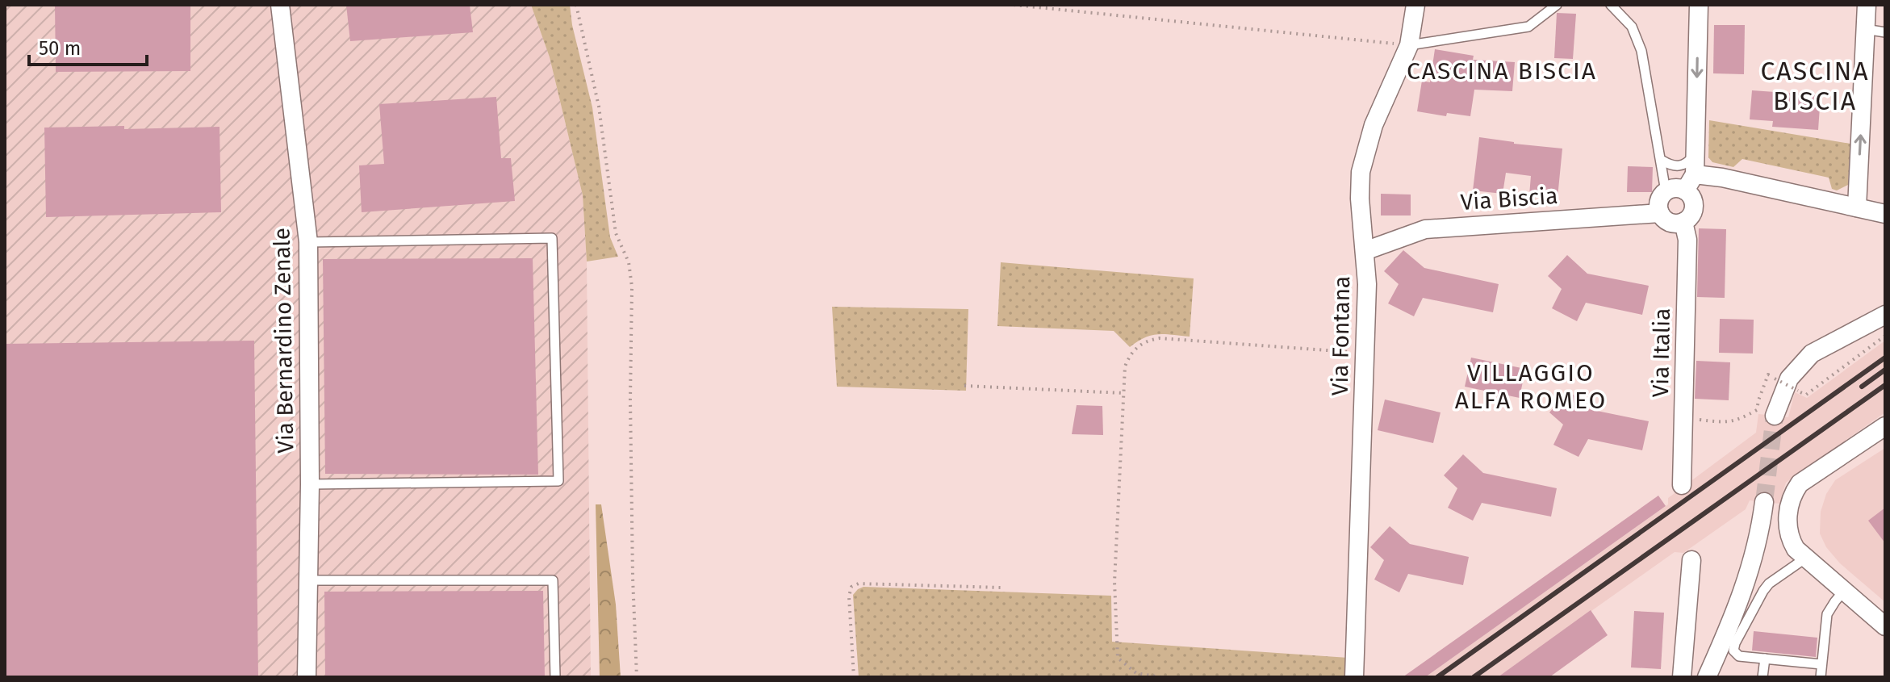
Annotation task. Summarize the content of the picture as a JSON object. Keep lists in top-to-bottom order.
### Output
{
  "streets": {
    "street": [
      "Via Biscia",
      "Via Fontana",
      "Via Bernardino Zenale",
      "Via Italia"
    ]
  },
  "crossings": [
    ["Via Biscia", "Via Fontana"],
    ["Via Biscia", "Via Italia"]
  ],
  "districts": ["CASCINA BISCIA", "CASCINA BISCIA", "VILLAGGIO ALFA ROMEO"],
  "scale_bar": "50 m"
}
